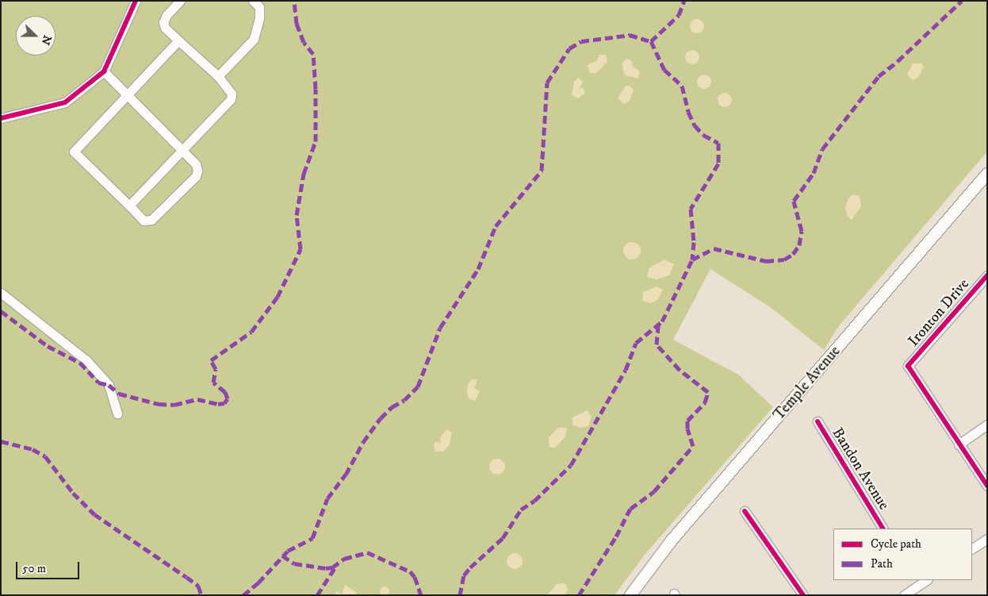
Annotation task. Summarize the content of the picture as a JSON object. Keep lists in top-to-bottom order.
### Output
{
  "streets": {
    "main road": ["Temple Avenue"],
    "street": ["Ironton Drive", "Bandon Avenue"]
  },
  "legend": ["Cycle path", "Path"],
  "scale_bar": "50 m",
  "north": "right"
}
